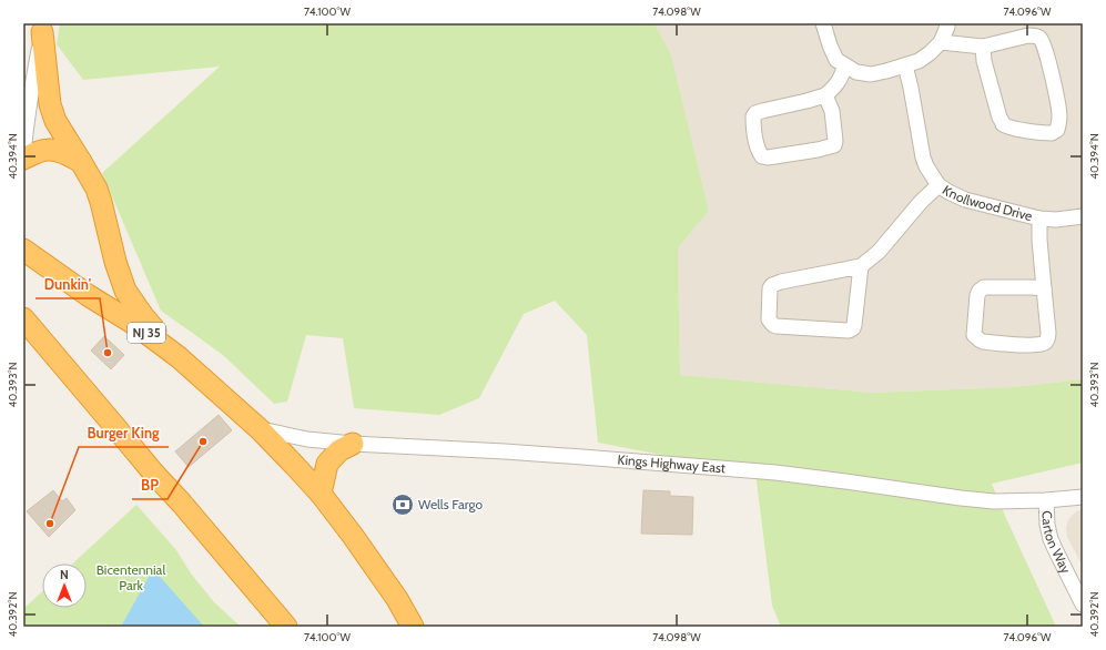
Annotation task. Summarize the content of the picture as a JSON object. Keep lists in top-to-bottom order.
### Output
{
  "streets": {
    "highway": ["NJ 35"],
    "street": ["Knollwood Drive", "Kings Highway East", "Carton Way"]
  },
  "crossings": [
    ["NJ 35", "Kings Highway East"],
    ["Kings Highway East", "Carton Way"]
  ],
  "parks": ["Bicentennial Park"],
  "places": {
    "other": ["Dunkin'", "BP", "Burger King"],
    "bank": ["Wells Fargo"]
  },
  "north": "top",
  "coordinates": [
    "74.100°W",
    "74.098°W",
    "74.096°W",
    "40.394°N",
    "40.393°N",
    "40.392°N"
  ]
}
